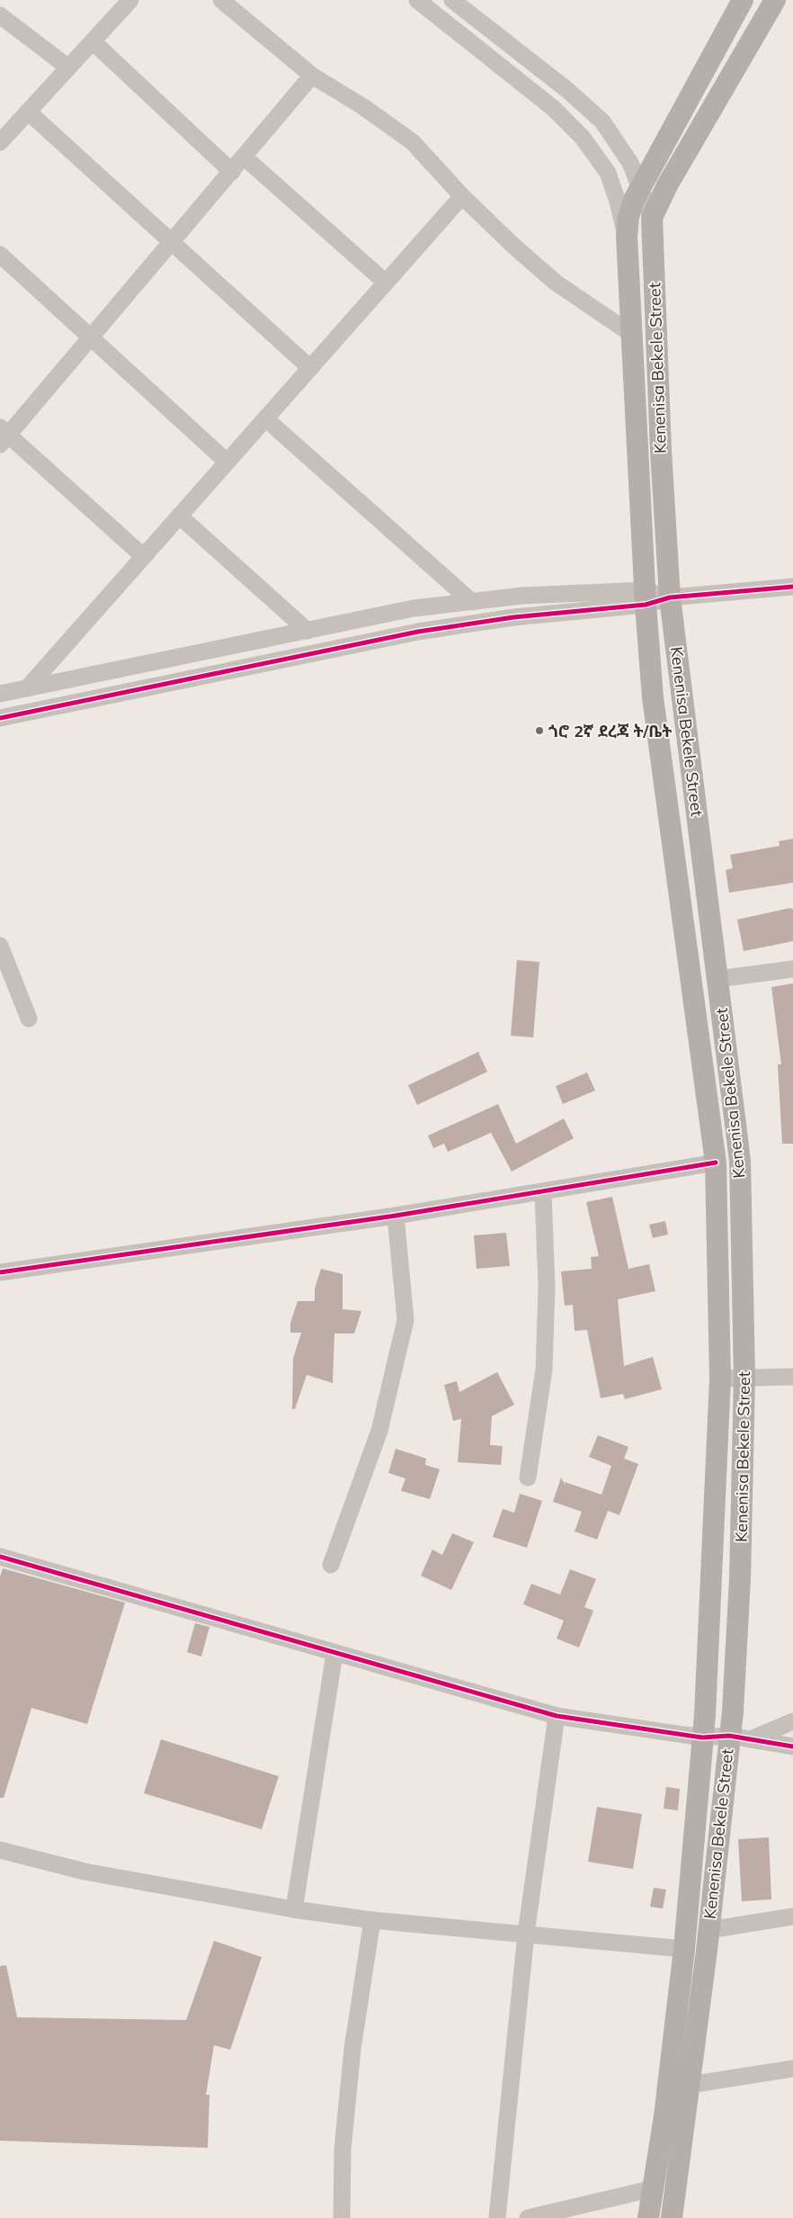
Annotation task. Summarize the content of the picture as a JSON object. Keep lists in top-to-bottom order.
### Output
{
  "streets": {
    "main road": ["Kenenisa Bekele Street"]
  },
  "places": ["ጎሮ 2ኛ ደረጃ ት/ቤት"]
}
